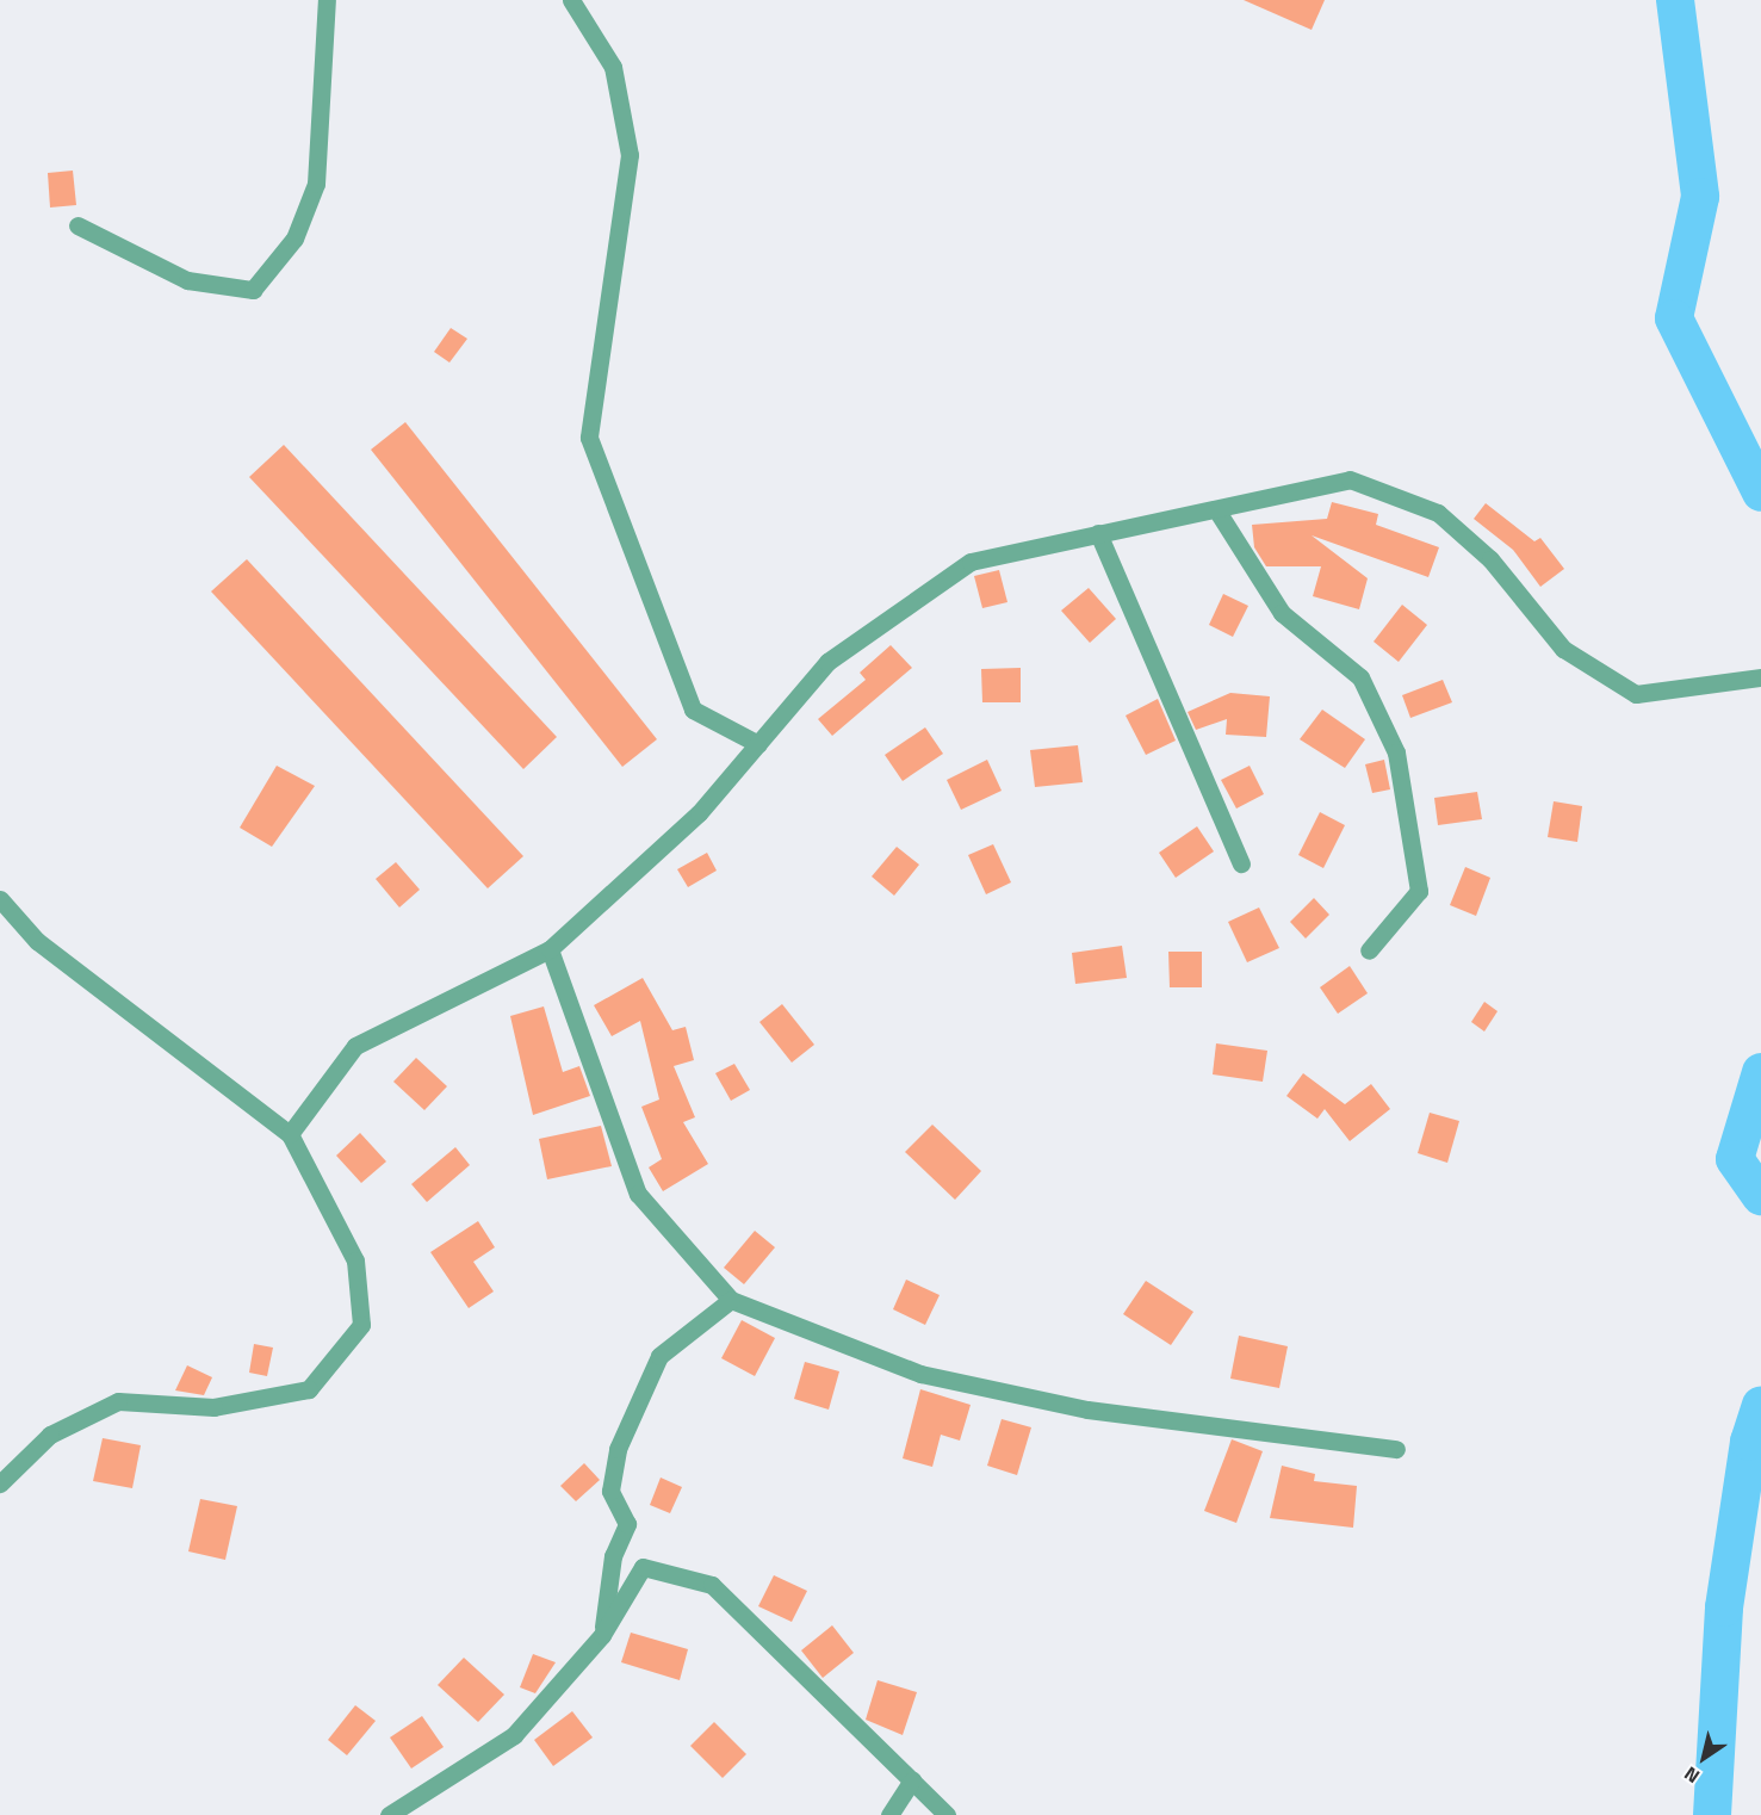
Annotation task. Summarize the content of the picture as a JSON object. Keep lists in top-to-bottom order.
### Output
{
  "north": "bottom left"
}
